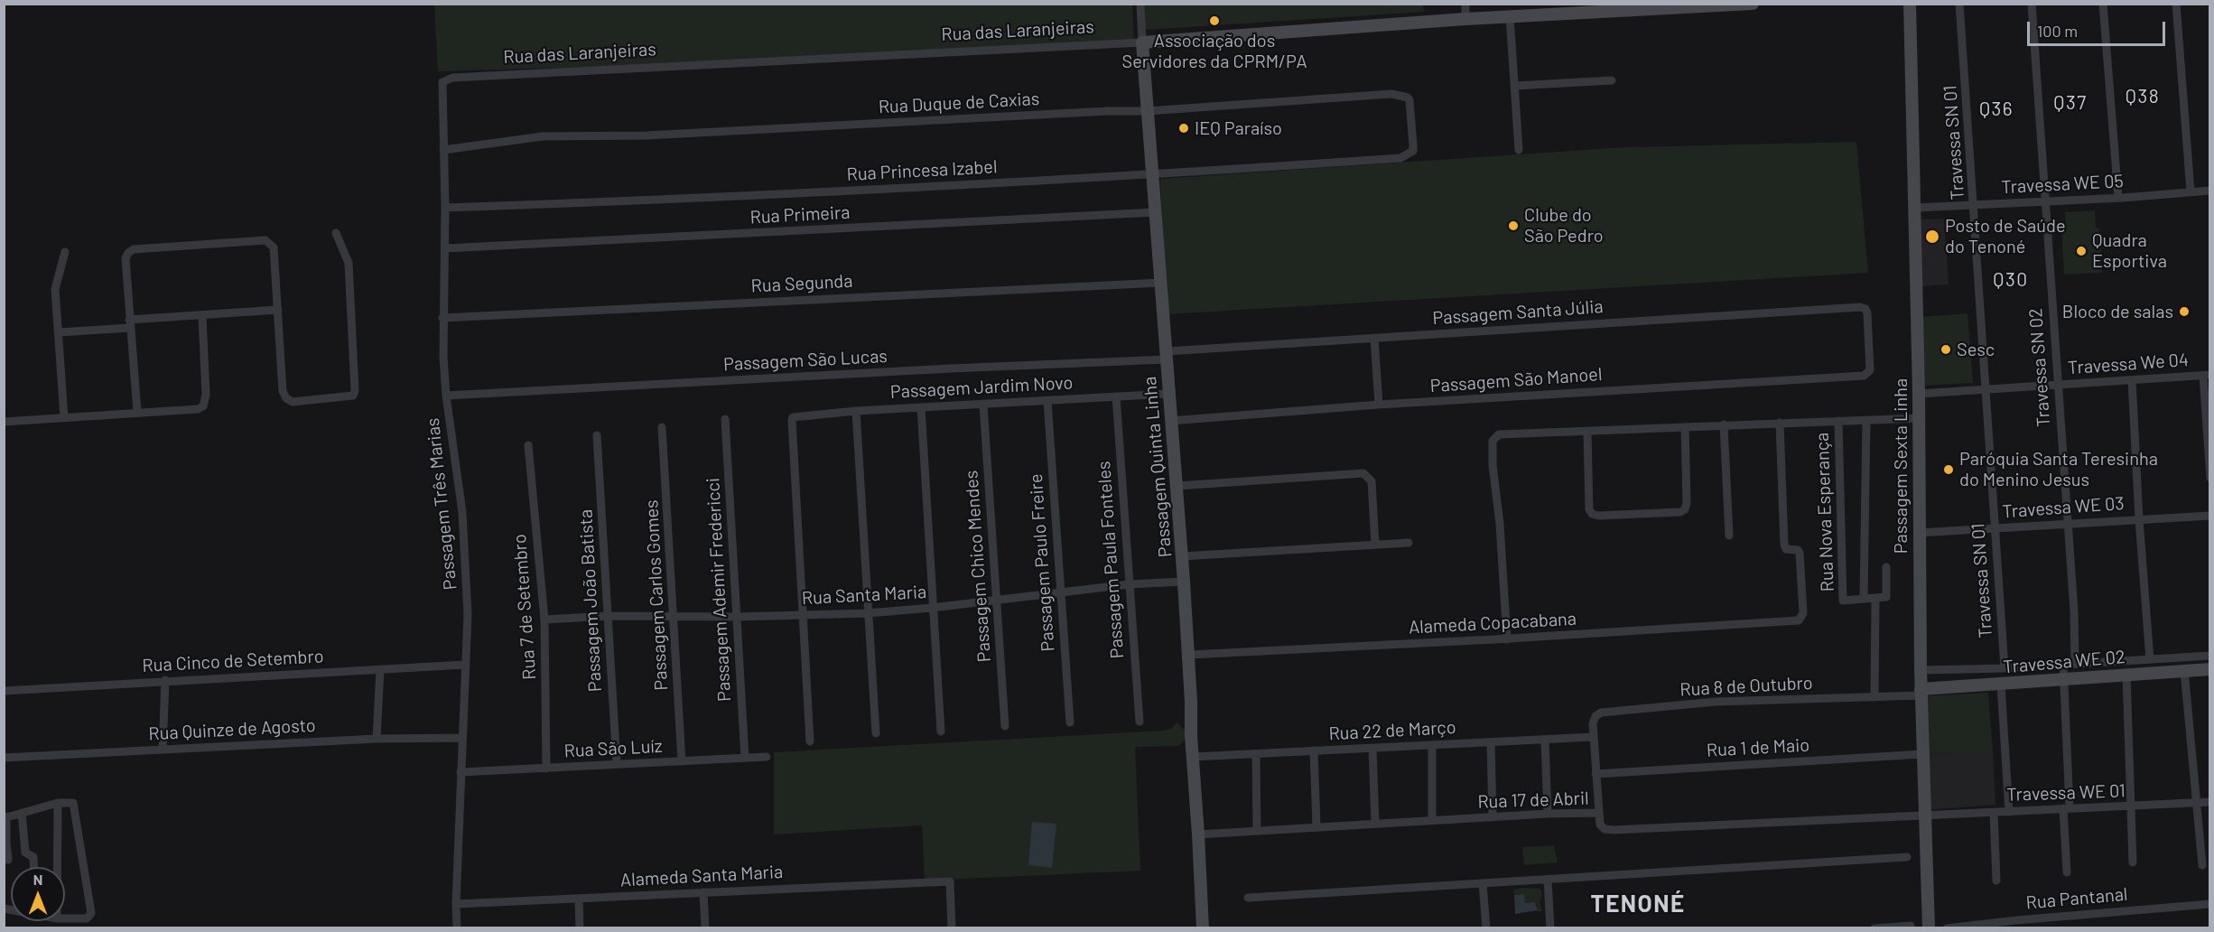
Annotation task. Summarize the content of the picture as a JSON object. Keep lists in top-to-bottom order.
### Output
{
  "streets": {
    "street": [
      "Rua das Laranjeiras",
      "Rua Duque de Caxias",
      "Travessa SN 01",
      "Rua Princesa Izabel",
      "Travessa WE 05",
      "Rua Primeira",
      "Rua Segunda",
      "Passagem Santa Júlia",
      "Passagem São Lucas",
      "Travessa We 04",
      "Travessa SN 02",
      "Passagem São Manoel",
      "Passagem Jardim Novo",
      "Passagem Sexta Linha",
      "Passagem Quinta Linha",
      "Passagem Três Marias",
      "Travessa WE 03",
      "Rua Nova Esperança",
      "Passagem Paula Fonteles",
      "Passagem Paulo Freire",
      "Passagem Chico Mendes",
      "Passagem Ademir Fredericci",
      "Passagem Carlos Gomes",
      "Rua Santa Maria",
      "Passagem João Batista",
      "Rua 7 de Setembro",
      "Alameda Copacabana",
      "Rua Cinco de Setembro",
      "Travessa WE 02",
      "Rua 8 de Outubro",
      "Rua Quinze de Agosto",
      "Rua 22 de Março",
      "Rua 1 de Maio",
      "Rua São Luíz",
      "Travessa WE 01",
      "Rua 17 de Abril",
      "Alameda Santa Maria",
      "Rua Pantanal"
    ]
  },
  "crossings": [
    ["Rua das Laranjeiras", "Passagem Quinta Linha"],
    ["Rua das Laranjeiras", "Passagem Três Marias"],
    ["Rua Duque de Caxias", "Rua Princesa Izabel"],
    ["Rua Duque de Caxias", "Passagem Quinta Linha"],
    ["Rua Duque de Caxias", "Passagem Três Marias"],
    ["Travessa SN 01", "Travessa WE 05"],
    ["Travessa SN 01", "Travessa We 04"],
    ["Travessa SN 01", "Travessa WE 03"],
    ["Travessa SN 01", "Travessa WE 02"],
    ["Rua Princesa Izabel", "Passagem Quinta Linha"],
    ["Rua Princesa Izabel", "Passagem Três Marias"],
    ["Travessa WE 05", "Travessa SN 02"],
    ["Travessa WE 05", "Passagem Sexta Linha"],
    ["Rua Primeira", "Passagem Quinta Linha"],
    ["Rua Primeira", "Passagem Três Marias"],
    ["Rua Segunda", "Passagem Quinta Linha"],
    ["Rua Segunda", "Passagem Três Marias"],
    ["Passagem Santa Júlia", "Passagem São Lucas"],
    ["Passagem Santa Júlia", "Passagem São Manoel"],
    ["Passagem Santa Júlia", "Passagem Quinta Linha"],
    ["Passagem São Lucas", "Passagem Quinta Linha"],
    ["Passagem São Lucas", "Passagem Três Marias"],
    ["Travessa We 04", "Travessa SN 02"],
    ["Travessa We 04", "Passagem Sexta Linha"],
    ["Travessa SN 02", "Travessa WE 03"],
    ["Travessa SN 02", "Travessa WE 02"],
    ["Passagem São Manoel", "Passagem Quinta Linha"],
    ["Passagem Jardim Novo", "Passagem Quinta Linha"],
    ["Passagem Jardim Novo", "Passagem Paula Fonteles"],
    ["Passagem Jardim Novo", "Passagem Paulo Freire"],
    ["Passagem Jardim Novo", "Passagem Chico Mendes"],
    ["Passagem Jardim Novo", "Rua Santa Maria"],
    ["Passagem Sexta Linha", "Travessa WE 03"],
    ["Passagem Sexta Linha", "Travessa WE 02"],
    ["Passagem Sexta Linha", "Rua 8 de Outubro"],
    ["Passagem Sexta Linha", "Rua 1 de Maio"],
    ["Passagem Sexta Linha", "Travessa WE 01"],
    ["Passagem Sexta Linha", "Rua 17 de Abril"],
    ["Passagem Quinta Linha", "Rua Santa Maria"],
    ["Passagem Quinta Linha", "Alameda Copacabana"],
    ["Passagem Quinta Linha", "Rua 22 de Março"],
    ["Passagem Quinta Linha", "Rua 17 de Abril"],
    ["Passagem Três Marias", "Rua Cinco de Setembro"],
    ["Passagem Três Marias", "Rua Quinze de Agosto"],
    ["Passagem Três Marias", "Rua São Luíz"],
    ["Passagem Três Marias", "Alameda Santa Maria"],
    ["Passagem Paula Fonteles", "Rua Santa Maria"],
    ["Passagem Paulo Freire", "Rua Santa Maria"],
    ["Passagem Chico Mendes", "Rua Santa Maria"],
    ["Passagem Ademir Fredericci", "Rua Santa Maria"],
    ["Passagem Ademir Fredericci", "Rua São Luíz"],
    ["Passagem Carlos Gomes", "Rua Santa Maria"],
    ["Passagem Carlos Gomes", "Rua São Luíz"],
    ["Rua Santa Maria", "Passagem João Batista"],
    ["Rua Santa Maria", "Rua 7 de Setembro"],
    ["Passagem João Batista", "Rua São Luíz"],
    ["Rua 7 de Setembro", "Rua São Luíz"],
    ["Travessa WE 02", "Rua 8 de Outubro"],
    ["Rua 8 de Outubro", "Rua 22 de Março"],
    ["Travessa WE 01", "Rua 17 de Abril"]
  ],
  "districts": [
    "Q38",
    "Q37",
    "Q36",
    "Q30",
    "TENONÉ"
  ],
  "places": [
    "Associação dos Servidores da CPRM/PA",
    "IEQ Paraíso",
    "Clube do São Pedro",
    "Posto de Saúde do Tenoné",
    "Quadra Esportiva",
    "Bloco de salas",
    "Sesc",
    "Paróquia Santa Teresinha do Menino Jesus"
  ],
  "scale_bar": "100 m",
  "north": "top"
}
